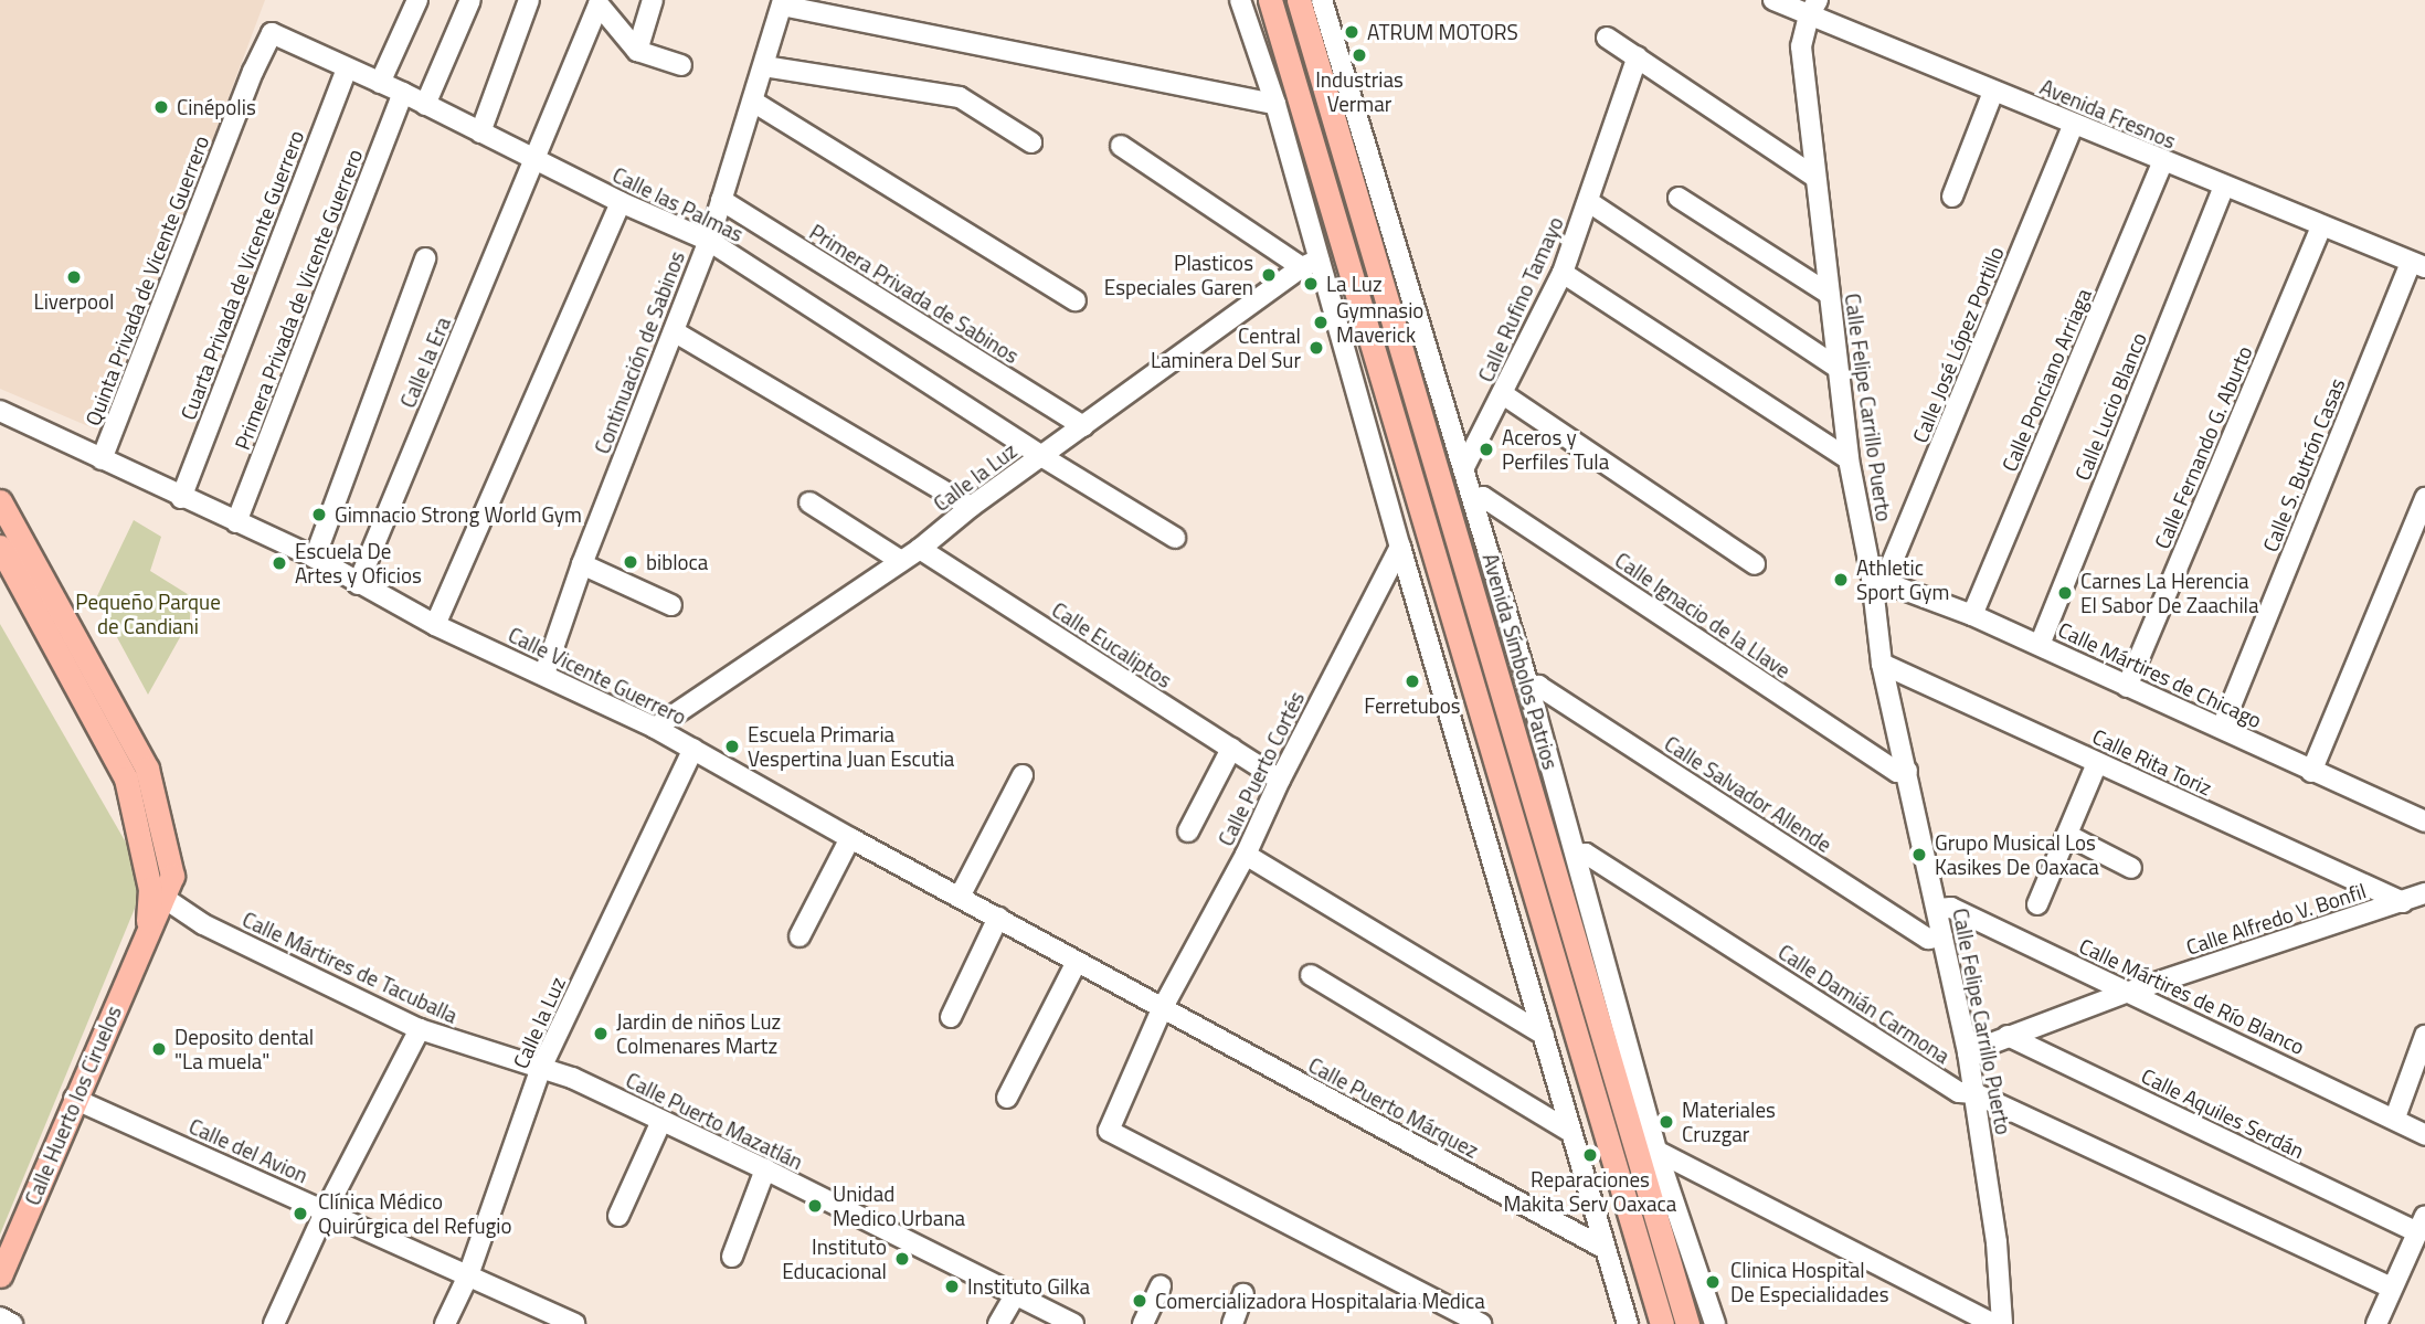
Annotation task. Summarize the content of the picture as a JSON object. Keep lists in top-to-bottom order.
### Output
{
  "streets": {
    "main road": ["Avenida Símbolos Patrios", "Calle Huerto los Ciruelos"],
    "street": [
      "Avenida Fresnos",
      "Calle las Palmas",
      "Cuarta Privada de Vicente Guerrero",
      "Quinta Privada de Vicente Guerrero",
      "Primera Privada de Sabinos",
      "Primera Privada de Vicente Guerrero",
      "Calle Rufino Tamayo",
      "Calle José López Portillo",
      "Continuación de Sabinos",
      "Calle la Era",
      "Calle Ponciano Arriaga",
      "Calle Lucio Blanco",
      "Calle Felipe Carrillo Puerto",
      "Calle Fernando G. Aburto",
      "Calle S. Butrón Casas",
      "Calle la Luz",
      "Calle Ignacio de la Llave",
      "Calle Eucaliptos",
      "Calle Mártires de Chicago",
      "Calle Vicente Guerrero",
      "Calle Rita Toriz",
      "Calle Puerto Cortés",
      "Calle Salvador Allende",
      "Calle Alfredo V. Bonfil",
      "Calle Mártires de Tacuballa",
      "Calle Mártires de Río Blanco",
      "Calle Damián Carmona",
      "Calle Puerto Márquez",
      "Calle Aquiles Serdán",
      "Calle Puerto Mazatlán",
      "Calle del Avion"
    ]
  },
  "crossings": [
    ["Avenida Fresnos", "Calle José López Portillo"],
    ["Avenida Fresnos", "Calle Ponciano Arriaga"],
    ["Avenida Fresnos", "Calle Lucio Blanco"],
    ["Avenida Fresnos", "Calle Felipe Carrillo Puerto"],
    ["Avenida Fresnos", "Calle Fernando G. Aburto"],
    ["Avenida Fresnos", "Calle S. Butrón Casas"],
    ["Calle las Palmas", "Cuarta Privada de Vicente Guerrero"],
    ["Calle las Palmas", "Quinta Privada de Vicente Guerrero"],
    ["Calle las Palmas", "Primera Privada de Vicente Guerrero"],
    ["Calle las Palmas", "Continuación de Sabinos"],
    ["Calle las Palmas", "Calle la Era"],
    ["Calle las Palmas", "Calle la Luz"],
    ["Cuarta Privada de Vicente Guerrero", "Calle Vicente Guerrero"],
    ["Quinta Privada de Vicente Guerrero", "Calle Vicente Guerrero"],
    ["Primera Privada de Sabinos", "Continuación de Sabinos"],
    ["Primera Privada de Sabinos", "Calle la Luz"],
    ["Primera Privada de Vicente Guerrero", "Calle Vicente Guerrero"],
    ["Calle Rufino Tamayo", "Avenida Símbolos Patrios"],
    ["Calle José López Portillo", "Calle Felipe Carrillo Puerto"],
    ["Calle José López Portillo", "Calle Mártires de Chicago"],
    ["Continuación de Sabinos", "Calle Vicente Guerrero"],
    ["Calle la Era", "Calle Vicente Guerrero"],
    ["Calle Ponciano Arriaga", "Calle Mártires de Chicago"],
    ["Calle Lucio Blanco", "Calle Mártires de Chicago"],
    ["Calle Felipe Carrillo Puerto", "Calle Ignacio de la Llave"],
    ["Calle Felipe Carrillo Puerto", "Calle Mártires de Chicago"],
    ["Calle Felipe Carrillo Puerto", "Calle Rita Toriz"],
    ["Calle Felipe Carrillo Puerto", "Calle Salvador Allende"],
    ["Calle Felipe Carrillo Puerto", "Calle Alfredo V. Bonfil"],
    ["Calle Felipe Carrillo Puerto", "Calle Mártires de Río Blanco"],
    ["Calle Felipe Carrillo Puerto", "Calle Damián Carmona"],
    ["Calle Fernando G. Aburto", "Calle Mártires de Chicago"],
    ["Calle S. Butrón Casas", "Calle Mártires de Chicago"],
    ["Calle la Luz", "Calle Eucaliptos"],
    ["Calle la Luz", "Calle Vicente Guerrero"],
    ["Calle la Luz", "Calle Mártires de Tacuballa"],
    ["Calle la Luz", "Calle Puerto Mazatlán"],
    ["Calle la Luz", "Calle del Avion"],
    ["Calle Ignacio de la Llave", "Avenida Símbolos Patrios"],
    ["Calle Eucaliptos", "Calle Puerto Cortés"],
    ["Avenida Símbolos Patrios", "Calle Salvador Allende"],
    ["Avenida Símbolos Patrios", "Calle Damián Carmona"],
    ["Calle Vicente Guerrero", "Calle Puerto Cortés"],
    ["Calle Vicente Guerrero", "Calle Puerto Márquez"],
    ["Calle Rita Toriz", "Calle Alfredo V. Bonfil"],
    ["Calle Puerto Cortés", "Calle Puerto Márquez"],
    ["Calle Alfredo V. Bonfil", "Calle Mártires de Río Blanco"],
    ["Calle Alfredo V. Bonfil", "Calle Aquiles Serdán"],
    ["Calle Mártires de Tacuballa", "Calle Huerto los Ciruelos"],
    ["Calle Mártires de Tacuballa", "Calle Puerto Mazatlán"],
    ["Calle Huerto los Ciruelos", "Calle del Avion"]
  ],
  "parks": ["Pequeño Parque de Candiani"],
  "places": [
    "ATRUM MOTORS",
    "Industrias Vermar",
    "Cinépolis",
    "Plasticos Especiales Garen",
    "Liverpool",
    "La Luz",
    "Gymnasio Maverick",
    "Central Laminera Del Sur",
    "Aceros y Perfiles Tula",
    "Gimnacio Strong World Gym",
    "bibloca",
    "Escuela De Artes y Oficios",
    "Athletic Sport Gym",
    "Carnes La Herencia El Sabor De Zaachila",
    "Ferretubos",
    "Escuela Primaria Vespertina Juan Escutia",
    "Grupo Musical Los Kasikes De Oaxaca",
    "Jardin de niños Luz Colmenares Martz",
    "Deposito dental \"La muela\"",
    "Materiales Cruzgar",
    "Reparaciones Makita Serv Oaxaca",
    "Unidad Medico Urbana",
    "Clínica Médico Quirúrgica del Refugio",
    "Instituto Educacional",
    "Clinica Hospital De Especialidades",
    "Instituto Gilka",
    "Comercializadora Hospitalaria Medica"
  ]
}
